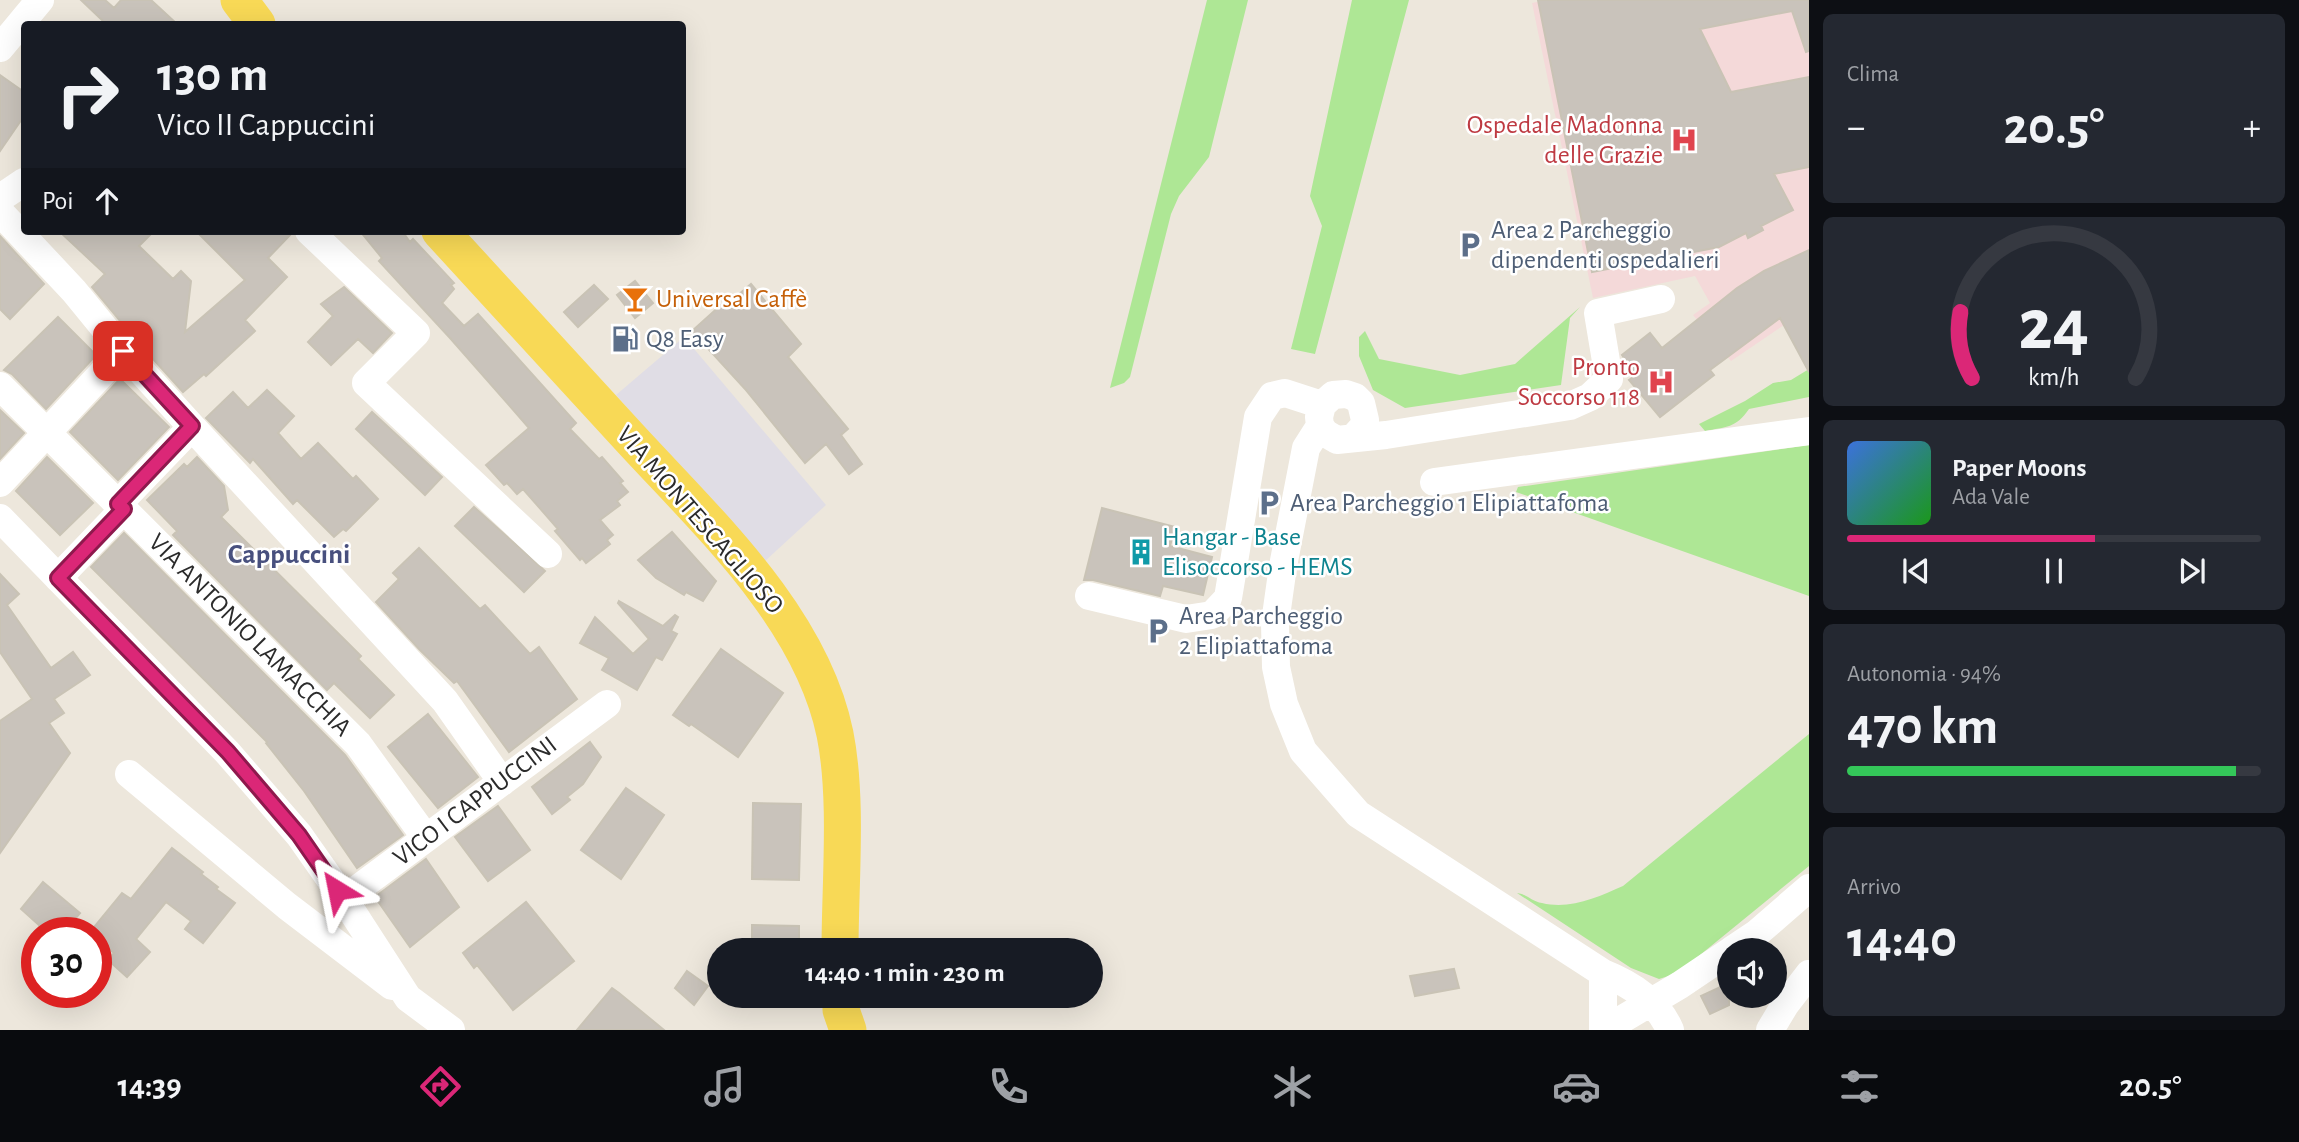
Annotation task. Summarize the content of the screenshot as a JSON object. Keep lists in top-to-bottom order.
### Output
{
  "streets": {
    "main road": ["VIA MONTESCAGLIOSO"],
    "street": ["VIA ANTONIO LAMACCHIA", "VICO I CAPPUCCINI"]
  },
  "crossings": [
    ["VIA ANTONIO LAMACCHIA", "VICO I CAPPUCCINI"]
  ],
  "districts": ["Cappuccini"],
  "places": {
    "hospital": ["Ospedale Madonna delle Grazie", "Pronto Soccorso 118"],
    "parking": ["Area 2 Parcheggio dipendenti ospedalieri", "Area Parcheggio 1 Elipiattafoma", "Area Parcheggio 2 Elipiattafoma"],
    "bar": ["Universal Caffè"],
    "fuel station": ["Q8 Easy"],
    "building": ["Hangar - Base Elisoccorso - HEMS"]
  },
  "page": {
    "tile": [
      "Clima",
      ["Autonomia · 94%", "470 km"],
      ["Arrivo", "14:40"]
    ],
    "turn": ["130 m", "Vico II Cappuccini"],
    "heat": ["−", "20.5°", "+"],
    "then": "Poi",
    "song": ["Paper Moons", "Ada Vale"],
    "limit": "30",
    "trip": "14:40 · 1 min · 230 m",
    "tabs": ["14:39", "20.5°"],
    "gauge": ["24", "km/h"]
  }
}
